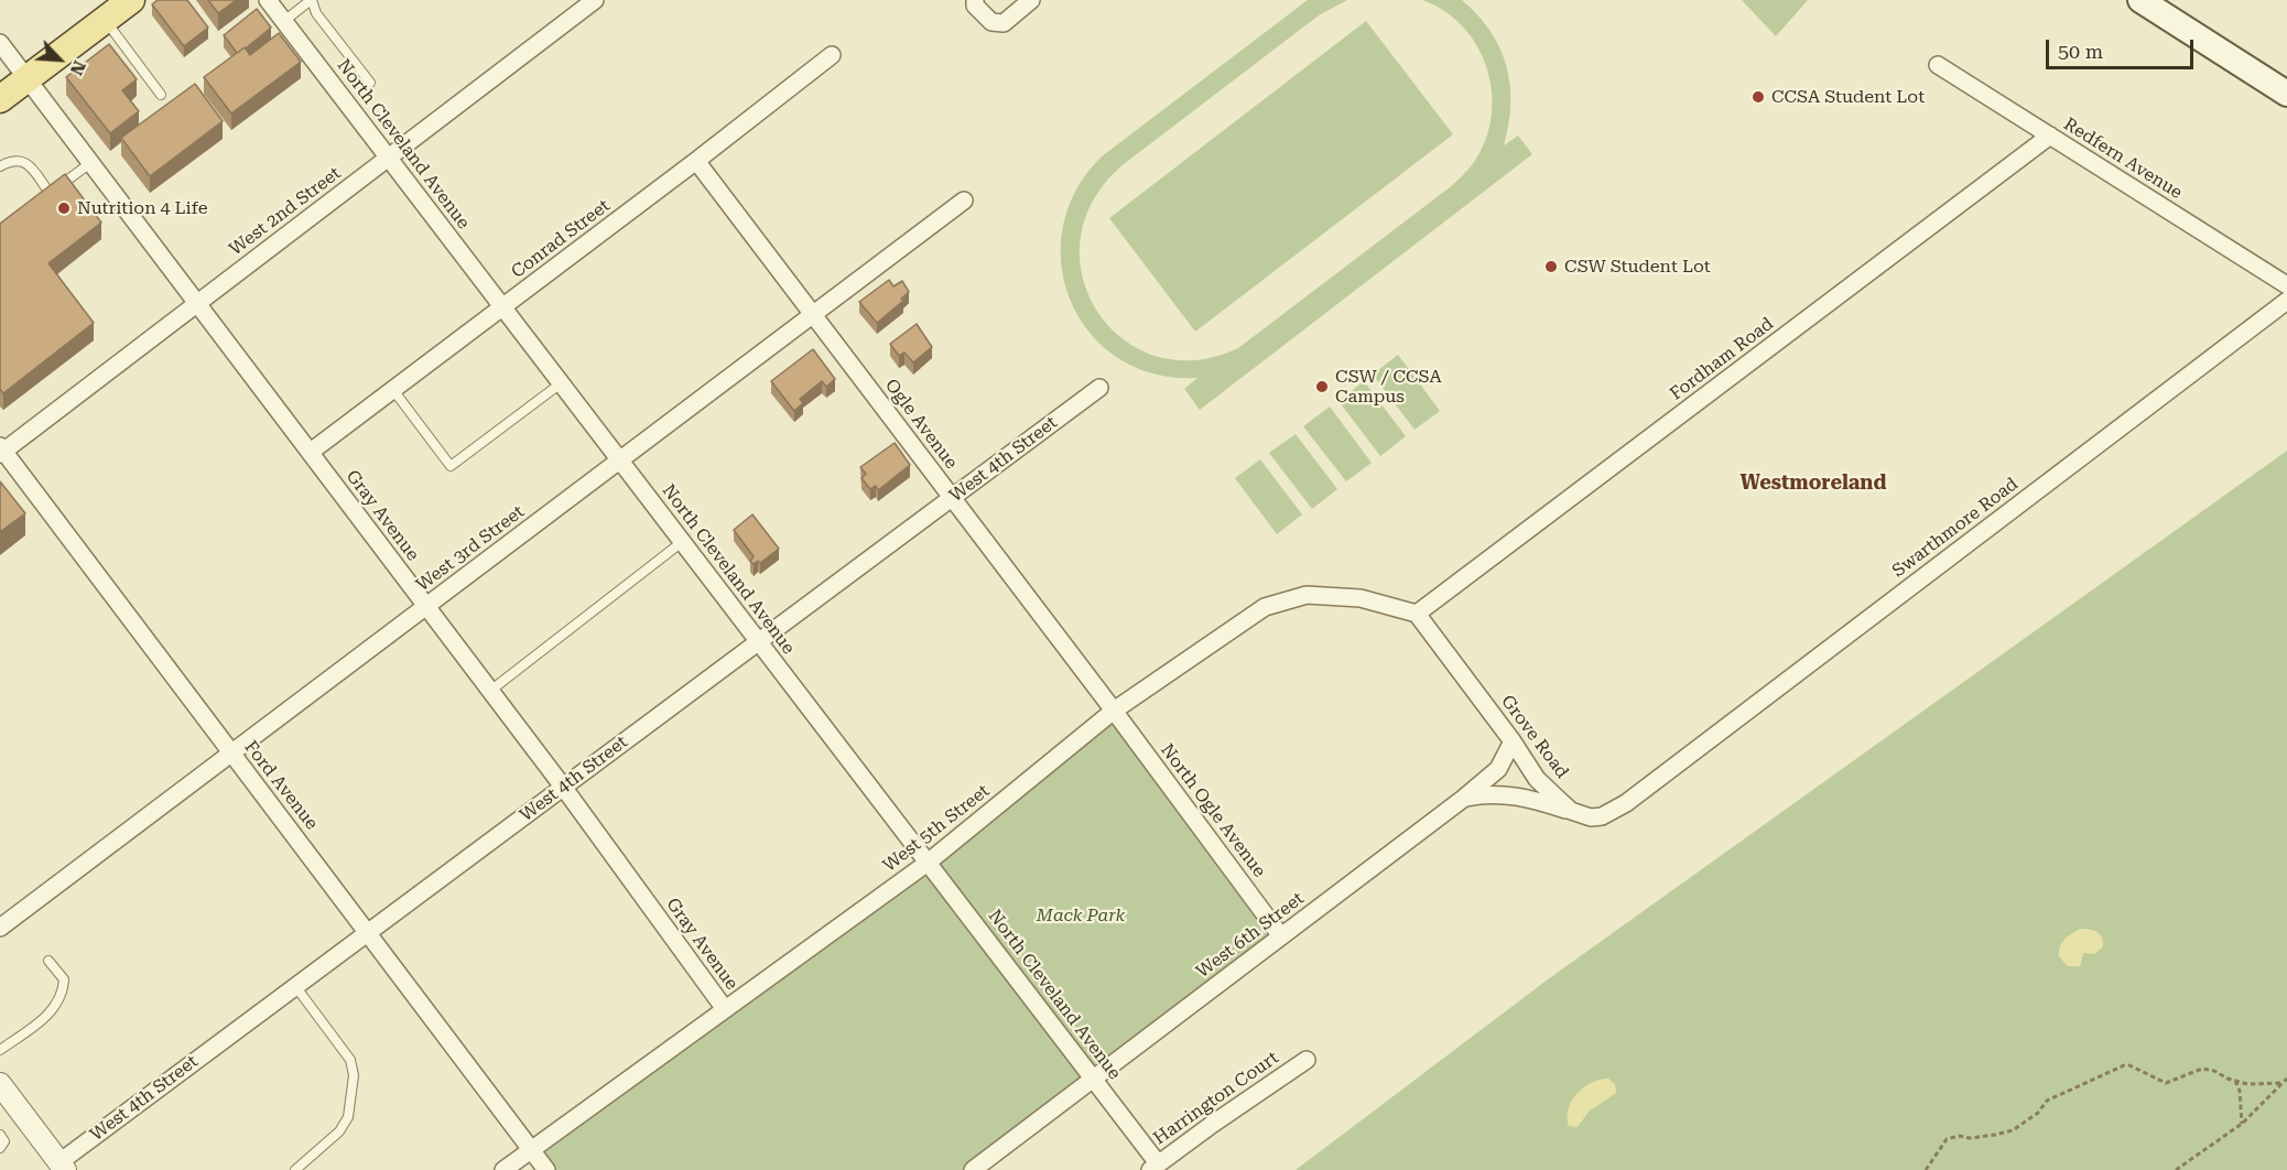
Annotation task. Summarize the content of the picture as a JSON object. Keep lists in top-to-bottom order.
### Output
{
  "streets": {
    "street": [
      "North Cleveland Avenue",
      "Redfern Avenue",
      "West 2nd Street",
      "Conrad Street",
      "Fordham Road",
      "Ogle Avenue",
      "West 4th Street",
      "Gray Avenue",
      "Swarthmore Road",
      "West 3rd Street",
      "Grove Road",
      "Ford Avenue",
      "North Ogle Avenue",
      "West 5th Street",
      "West 6th Street",
      "Harrington Court"
    ]
  },
  "crossings": [
    ["North Cleveland Avenue", "West 2nd Street"],
    ["North Cleveland Avenue", "Conrad Street"],
    ["North Cleveland Avenue", "West 4th Street"],
    ["North Cleveland Avenue", "West 3rd Street"],
    ["North Cleveland Avenue", "West 5th Street"],
    ["North Cleveland Avenue", "West 6th Street"],
    ["North Cleveland Avenue", "Harrington Court"],
    ["Redfern Avenue", "Fordham Road"],
    ["West 2nd Street", "Gray Avenue"],
    ["West 2nd Street", "Ford Avenue"],
    ["Conrad Street", "Ogle Avenue"],
    ["Conrad Street", "Gray Avenue"],
    ["Fordham Road", "Grove Road"],
    ["Fordham Road", "West 5th Street"],
    ["Ogle Avenue", "West 4th Street"],
    ["Ogle Avenue", "West 3rd Street"],
    ["Ogle Avenue", "North Ogle Avenue"],
    ["Ogle Avenue", "West 5th Street"],
    ["West 4th Street", "Gray Avenue"],
    ["West 4th Street", "Ford Avenue"],
    ["Gray Avenue", "West 3rd Street"],
    ["Gray Avenue", "West 5th Street"],
    ["Swarthmore Road", "Grove Road"],
    ["Swarthmore Road", "West 6th Street"],
    ["West 3rd Street", "Ford Avenue"],
    ["Grove Road", "West 5th Street"],
    ["Grove Road", "West 6th Street"],
    ["Ford Avenue", "West 5th Street"],
    ["North Ogle Avenue", "West 5th Street"],
    ["North Ogle Avenue", "West 6th Street"]
  ],
  "districts": ["Westmoreland"],
  "parks": ["Mack Park"],
  "places": [
    "CCSA Student Lot",
    "Nutrition 4 Life",
    "CSW Student Lot",
    "CSW / CCSA Campus"
  ],
  "scale_bar": "50 m",
  "north": "bottom right"
}
